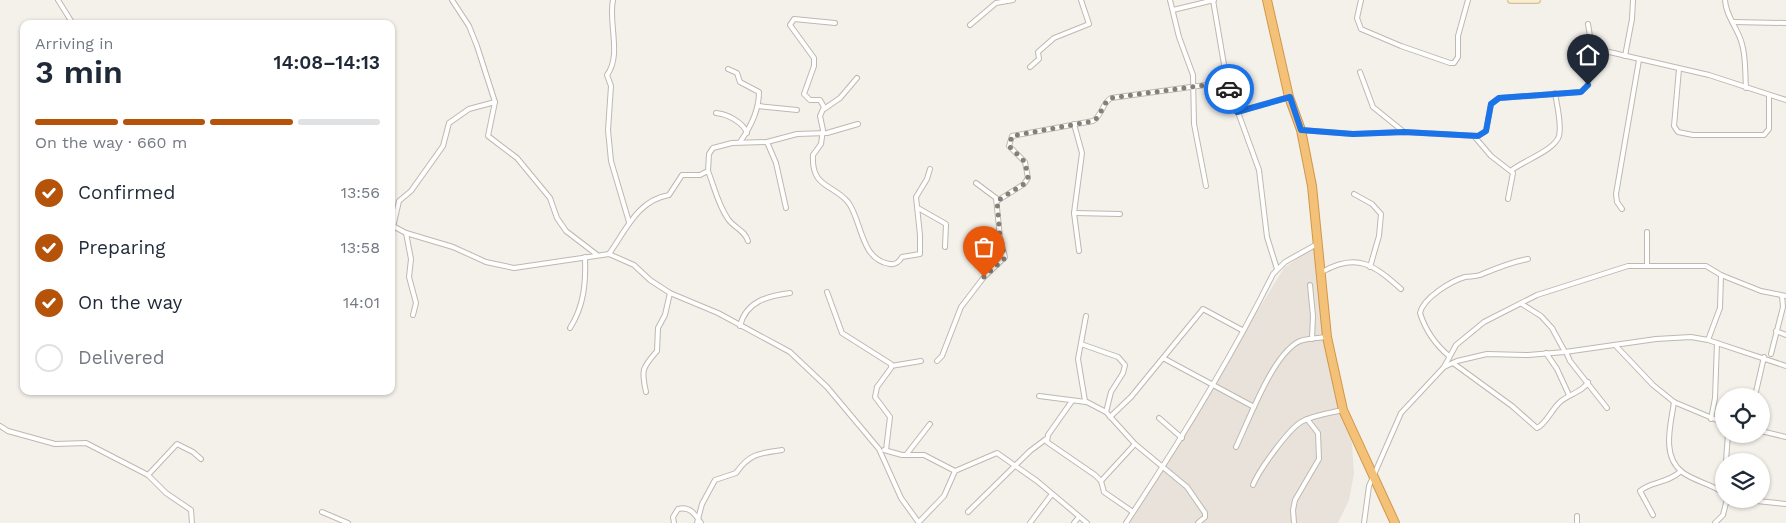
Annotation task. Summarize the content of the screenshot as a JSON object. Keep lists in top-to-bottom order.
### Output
{
  "page": {
    "heading": ["3 min", "Arriving in", "14:08–14:13"],
    "bar": "On the way · 660 m",
    "list": [
      ["Confirmed", "13:56"],
      ["Preparing", "13:58"],
      ["On the way", "14:01"],
      "Delivered"
    ]
  }
}
